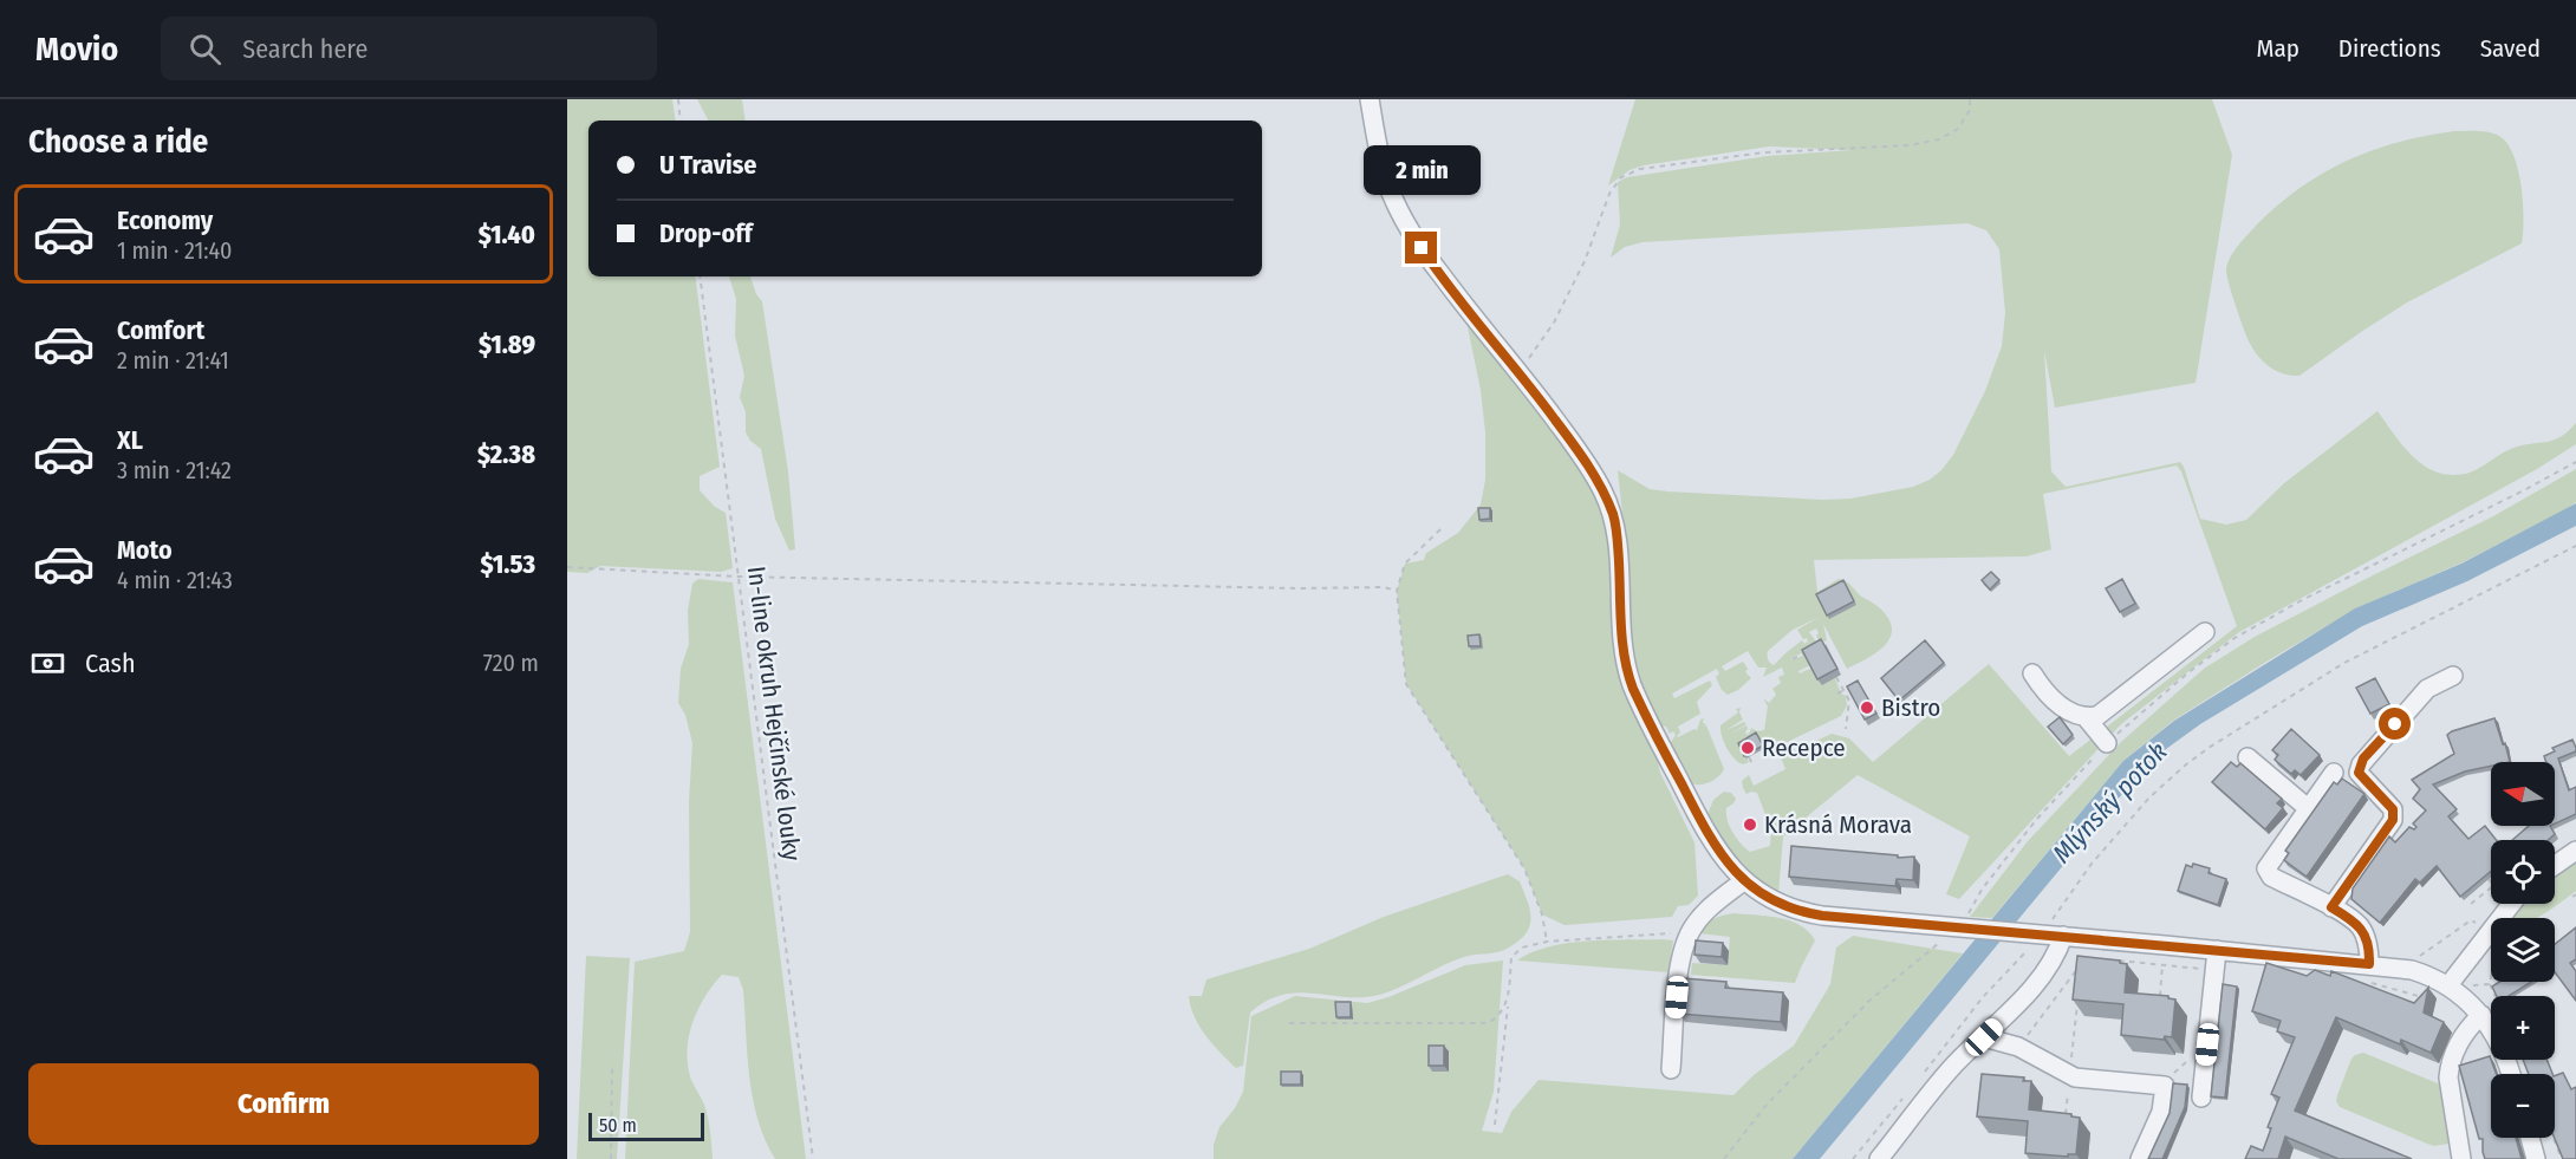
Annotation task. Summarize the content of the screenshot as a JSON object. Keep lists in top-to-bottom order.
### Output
{
  "streets": {
    "path": ["In-line okruh Hejčínské louky"]
  },
  "water": ["Mlýnský potok"],
  "places": ["Bistro", "Recepce", "Krásná Morava"],
  "scale_bar": "50 m",
  "north": "left",
  "page": {
    "header": "Movio",
    "search": "Search here",
    "nav": ["Map", "Directions", "Saved"],
    "heading": "Choose a ride",
    "banner": ["U Travise", "Drop-off"],
    "bubble": "2 min",
    "list": [
      {
        "name": "Economy",
        "note": "1 min · 21:40",
        "value": "$1.40"
      },
      {
        "name": "Comfort",
        "note": "2 min · 21:41",
        "value": "$1.89"
      },
      {
        "name": "XL",
        "note": "3 min · 21:42",
        "value": "$2.38"
      },
      {
        "name": "Moto",
        "note": "4 min · 21:43",
        "value": "$1.53"
      }
    ],
    "pay": ["Cash", "720 m"],
    "map_buttons": ["+", "−"],
    "buttons": "Confirm",
    "scale": "50 m"
  }
}
